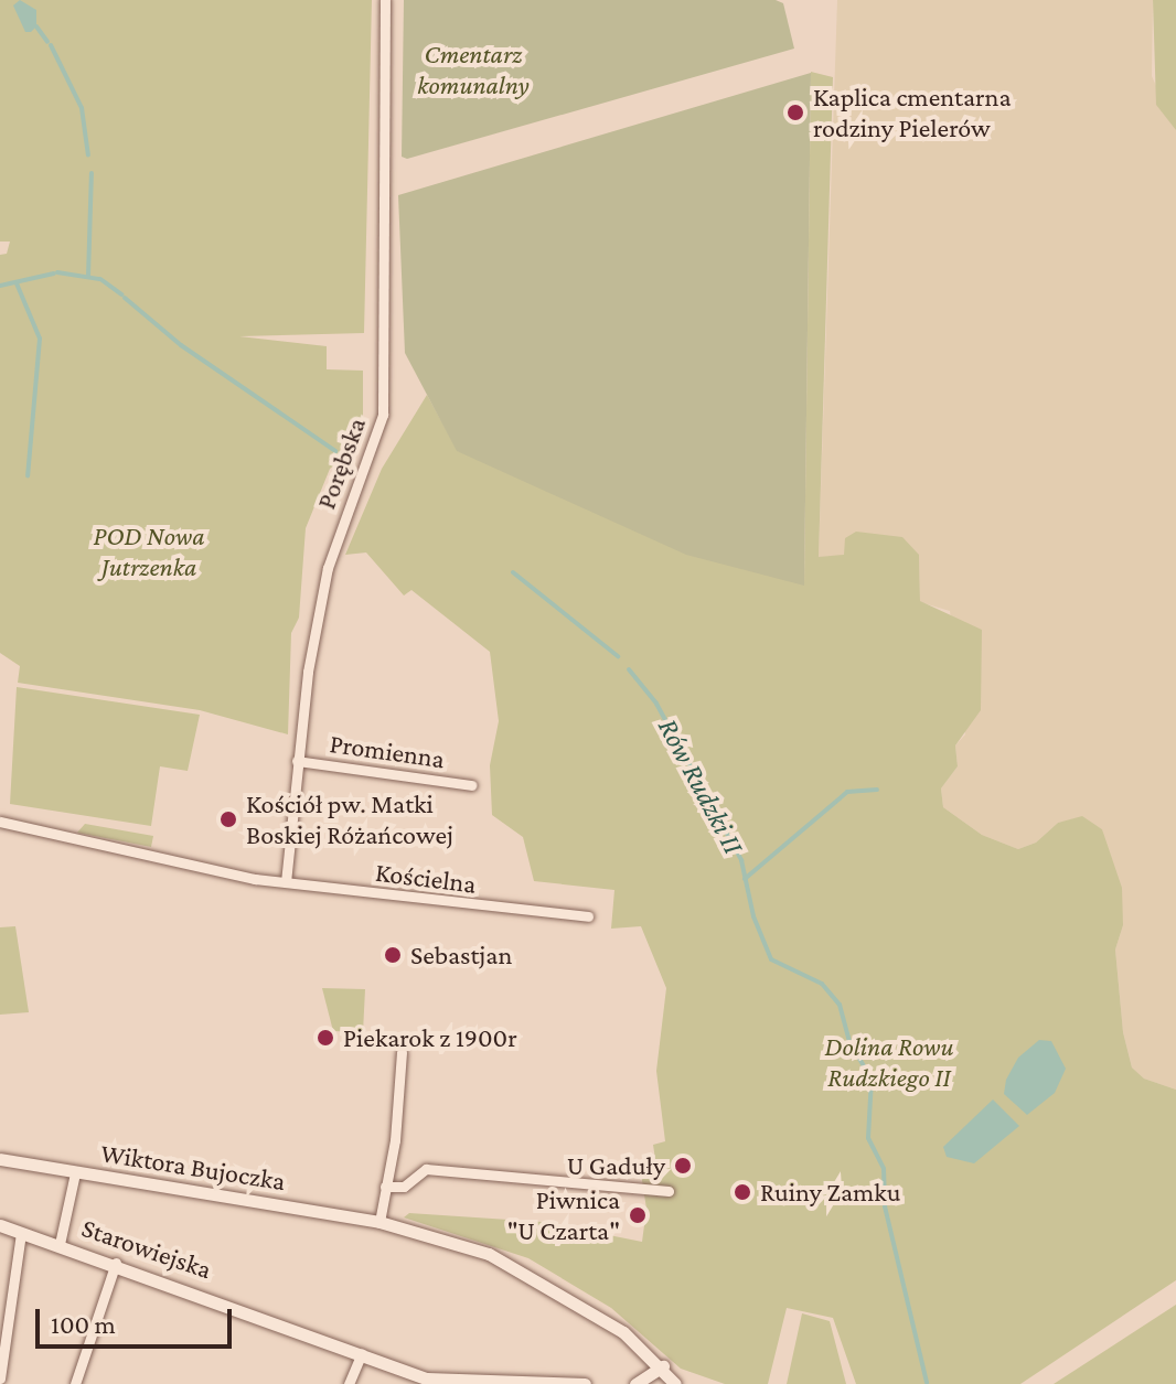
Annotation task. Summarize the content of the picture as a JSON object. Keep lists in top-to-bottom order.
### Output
{
  "streets": {
    "street": [
      "Porębska",
      "Promienna",
      "Kościelna",
      "Wiktora Bujoczka",
      "Starowiejska"
    ]
  },
  "crossings": [
    ["Porębska", "Promienna"],
    ["Porębska", "Kościelna"]
  ],
  "water": ["Rów Rudzki II"],
  "parks": ["Cmentarz komunalny", "POD Nowa Jutrzenka", "Dolina Rowu Rudzkiego II"],
  "places": [
    "Kaplica cmentarna rodziny Pielerów",
    "Kościół pw. Matki Boskiej Różańcowej",
    "Sebastjan",
    "Piekarok z 1900r",
    "U Gaduły",
    "Ruiny Zamku",
    "Piwnica \"U Czarta\""
  ],
  "scale_bar": "100 m"
}
